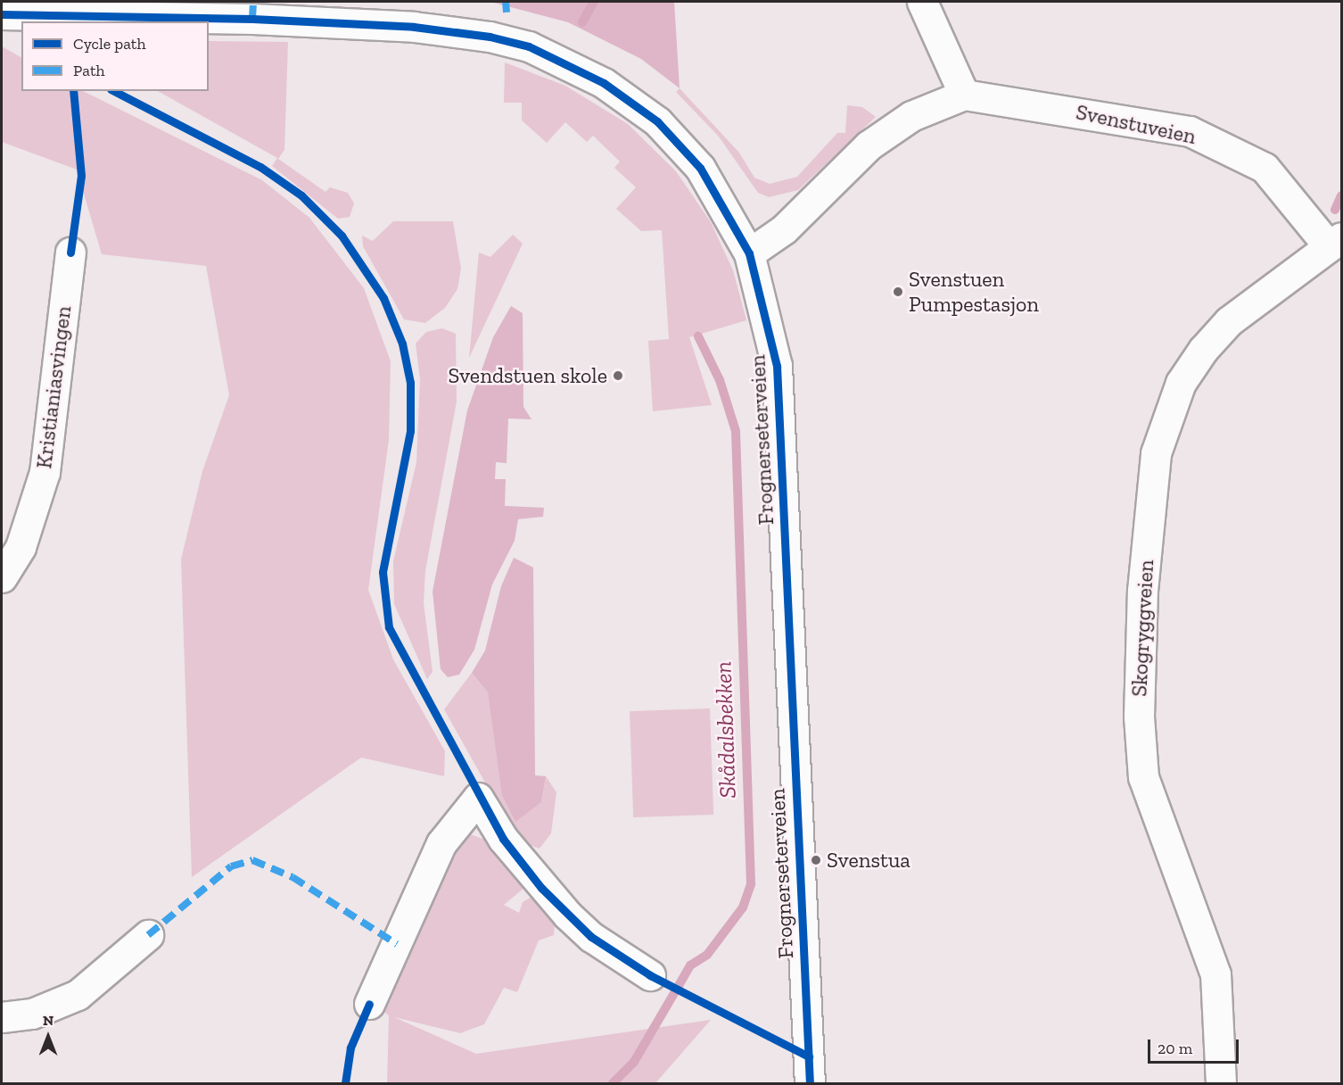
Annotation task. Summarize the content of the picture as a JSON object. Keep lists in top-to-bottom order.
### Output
{
  "streets": {
    "street": [
      "Svenstuveien",
      "Kristianiasvingen",
      "Frognerseterveien",
      "Skogryggveien"
    ]
  },
  "crossings": [
    ["Svenstuveien", "Skogryggveien"]
  ],
  "water": ["Skådalsbekken"],
  "places": ["Svenstuen Pumpestasjon", "Svendstuen skole", "Svenstua"],
  "legend": ["Cycle path", "Path"],
  "scale_bar": "20 m",
  "north": "top"
}
